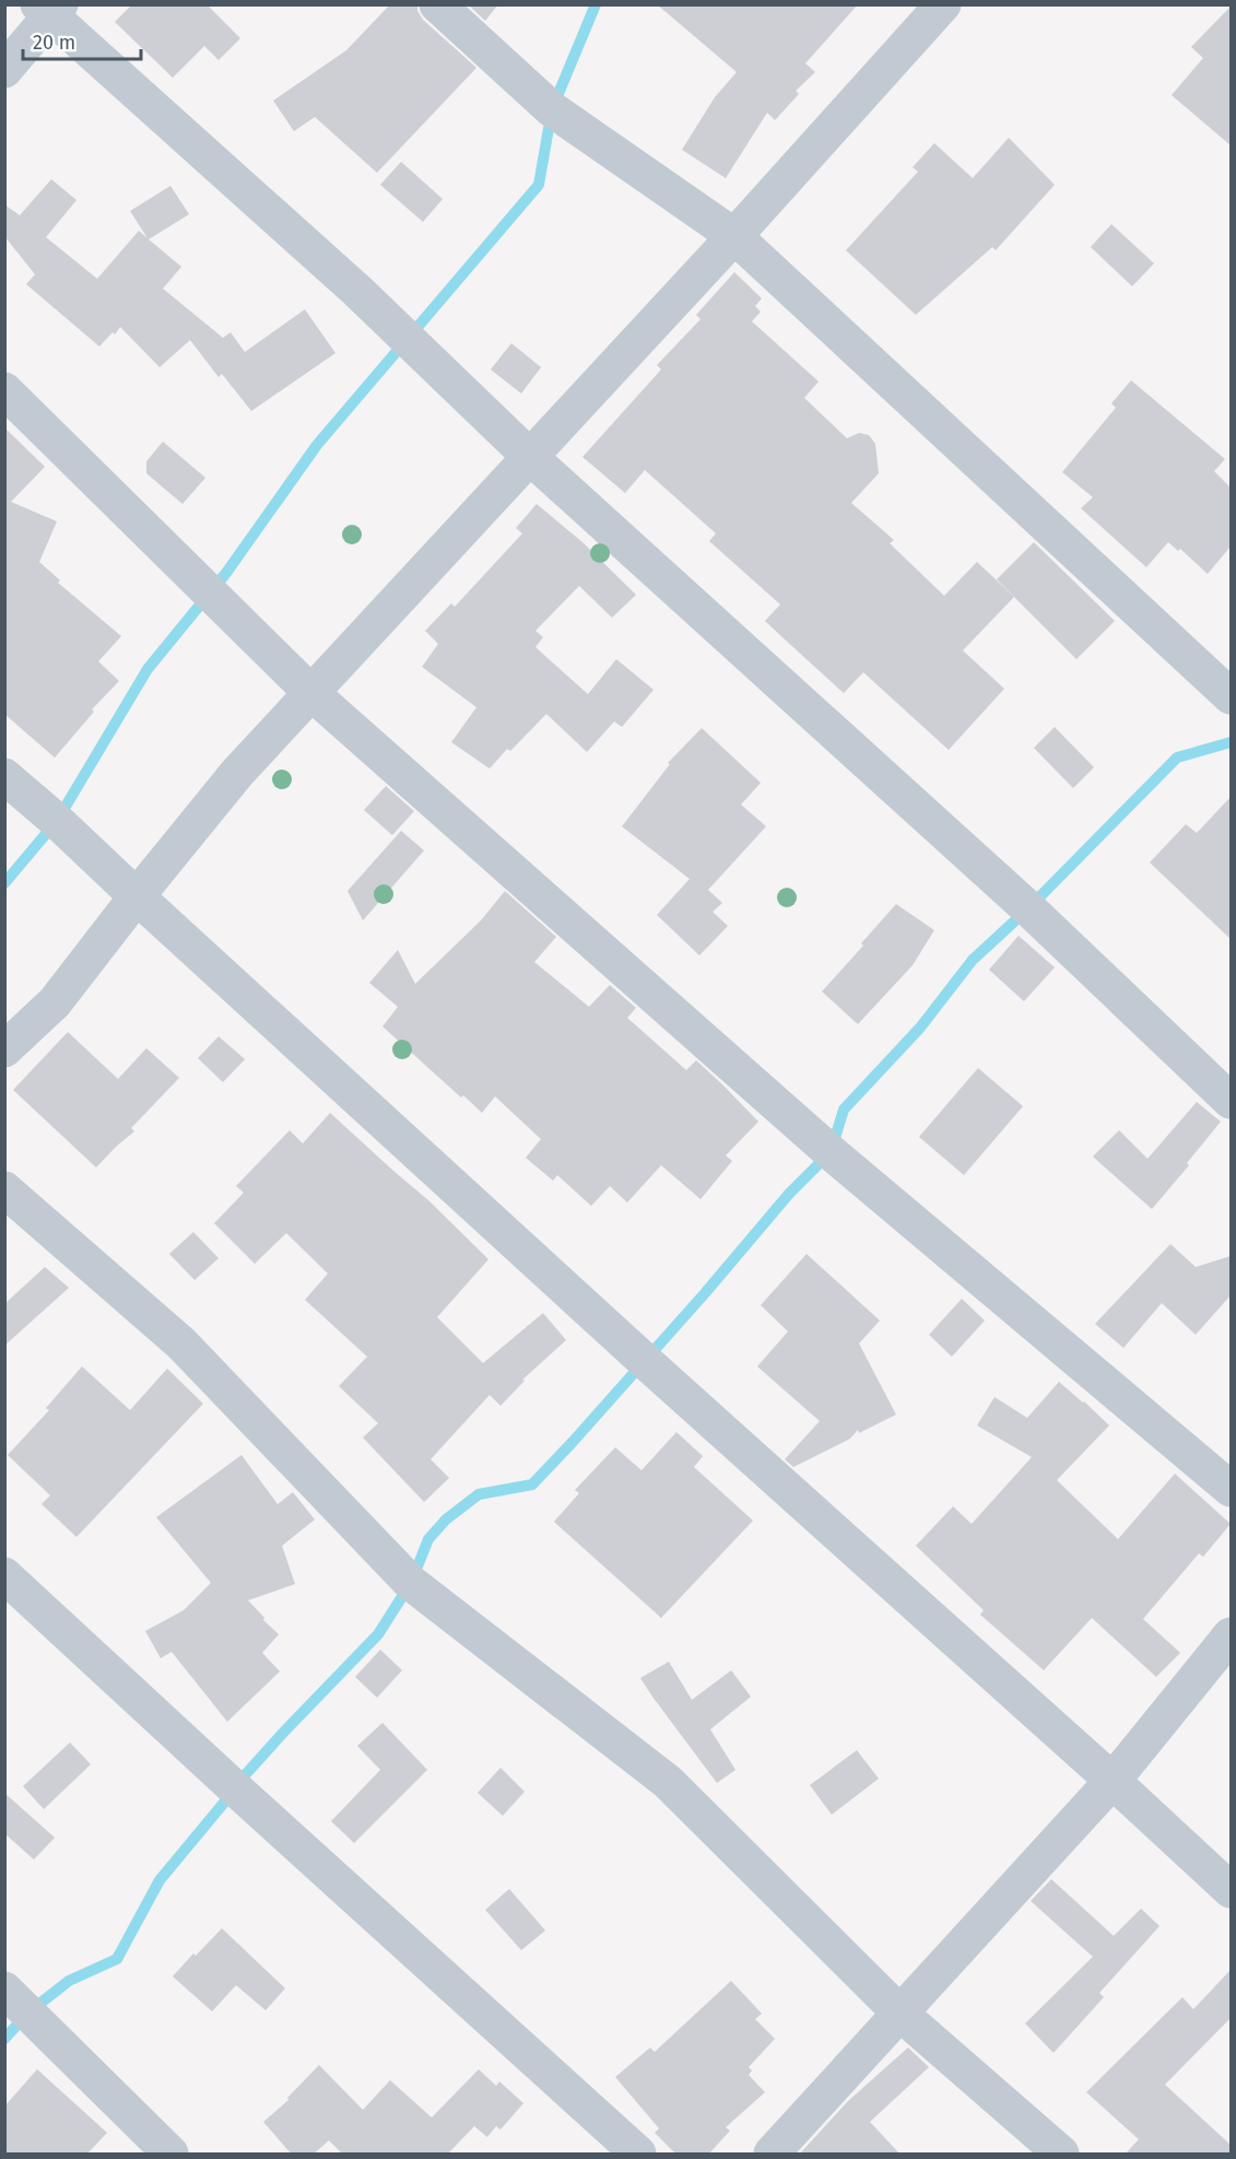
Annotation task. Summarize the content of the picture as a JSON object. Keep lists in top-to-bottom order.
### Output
{
  "scale_bar": "20 m"
}
